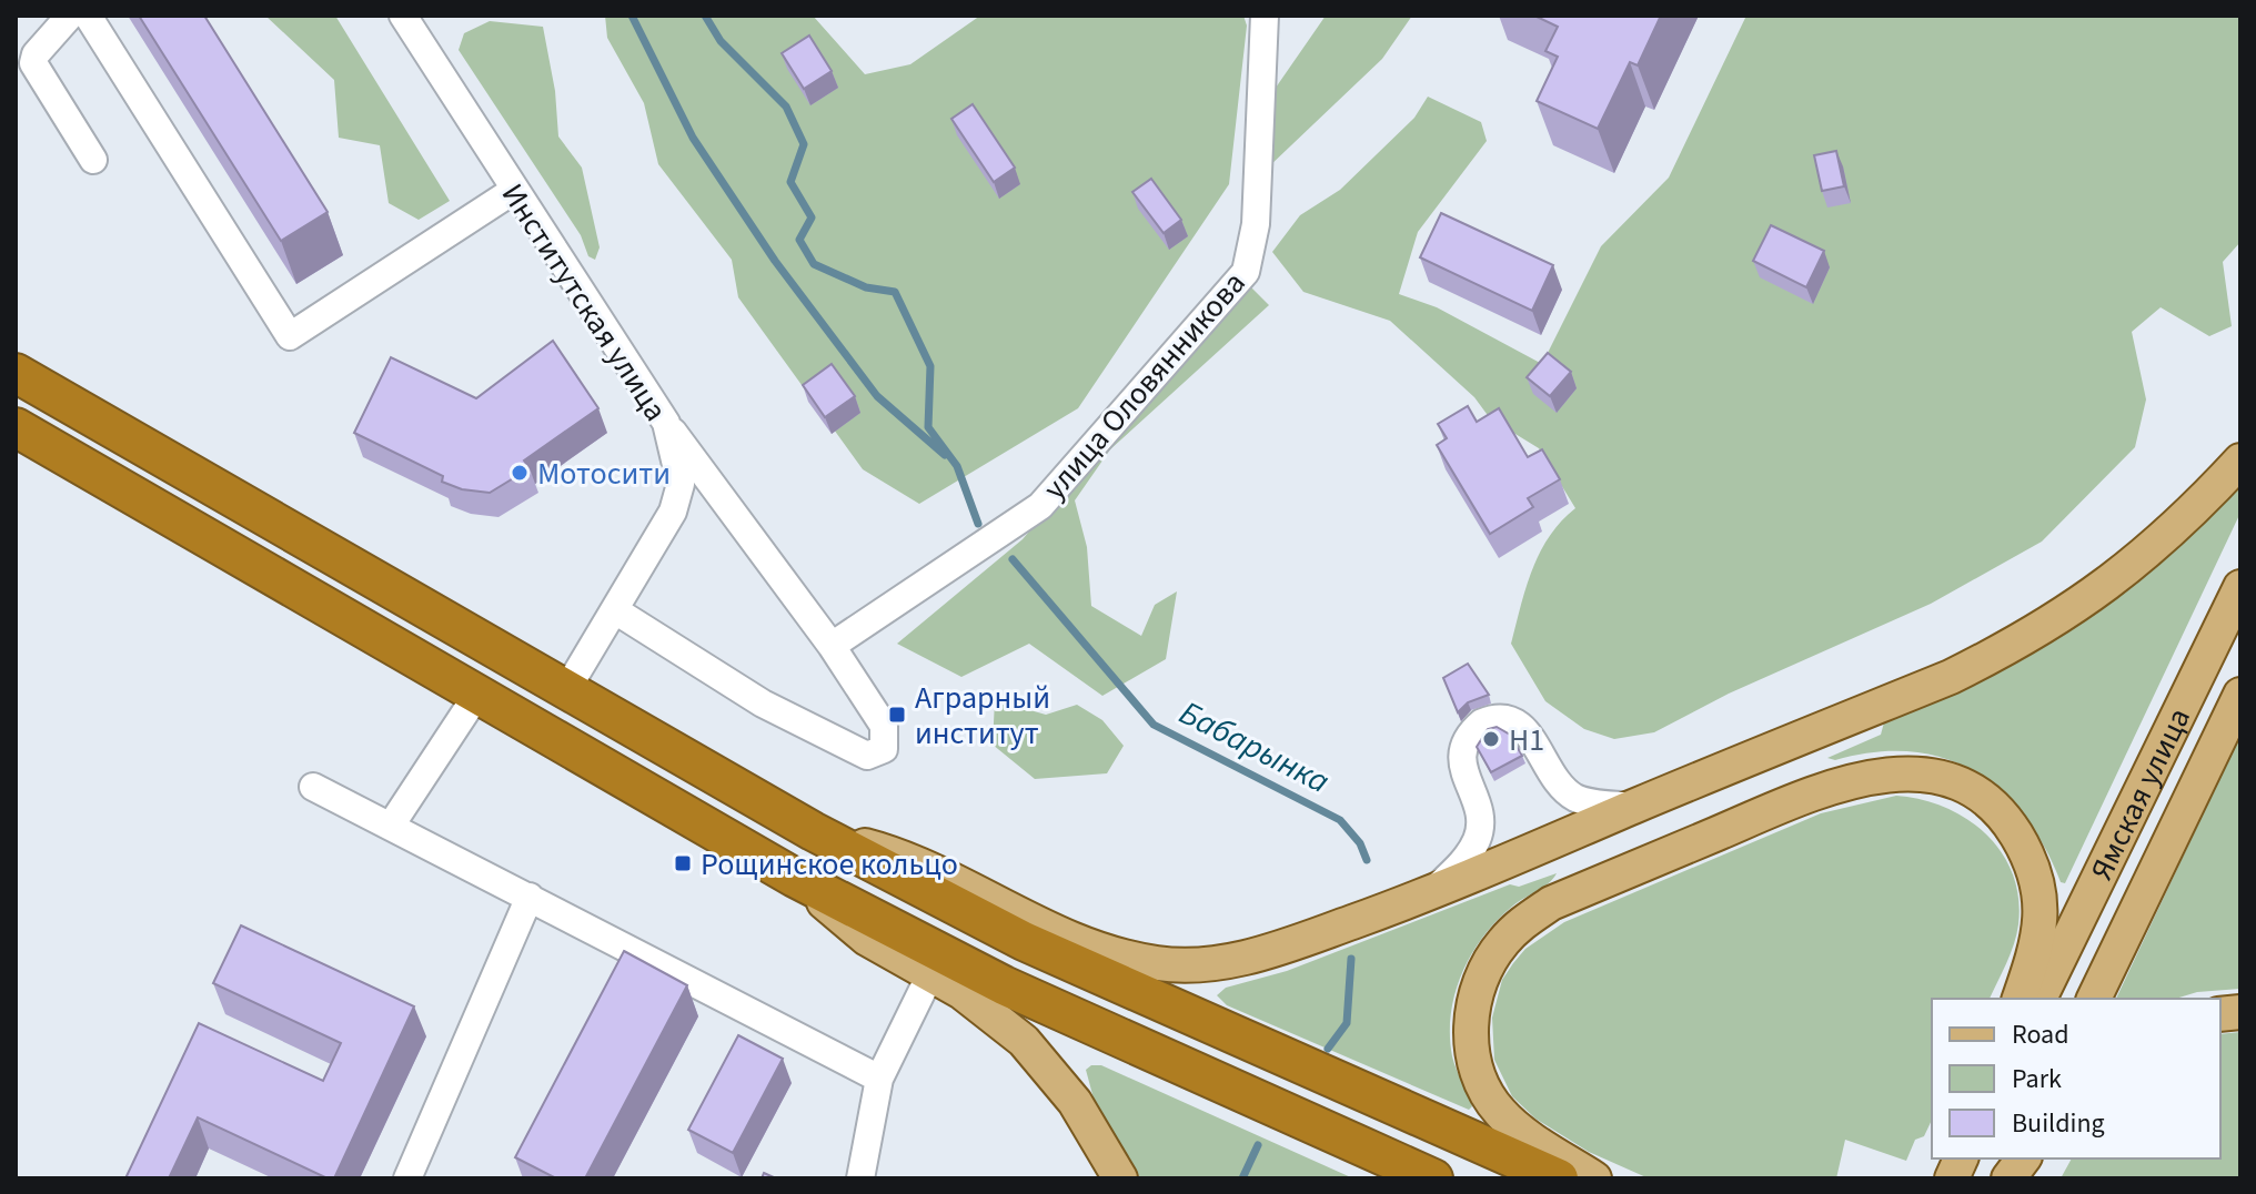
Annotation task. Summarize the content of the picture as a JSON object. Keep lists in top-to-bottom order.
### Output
{
  "streets": {
    "main road": ["Ямская улица"],
    "street": ["Институтская улица", "улица Оловянникова"]
  },
  "water": ["Бабарынка"],
  "places": {
    "other": ["Мотосити", "Н1"],
    "transit": ["Аграрный институт", "Рощинское кольцо"]
  },
  "legend": ["Road", "Park", "Building"]
}
